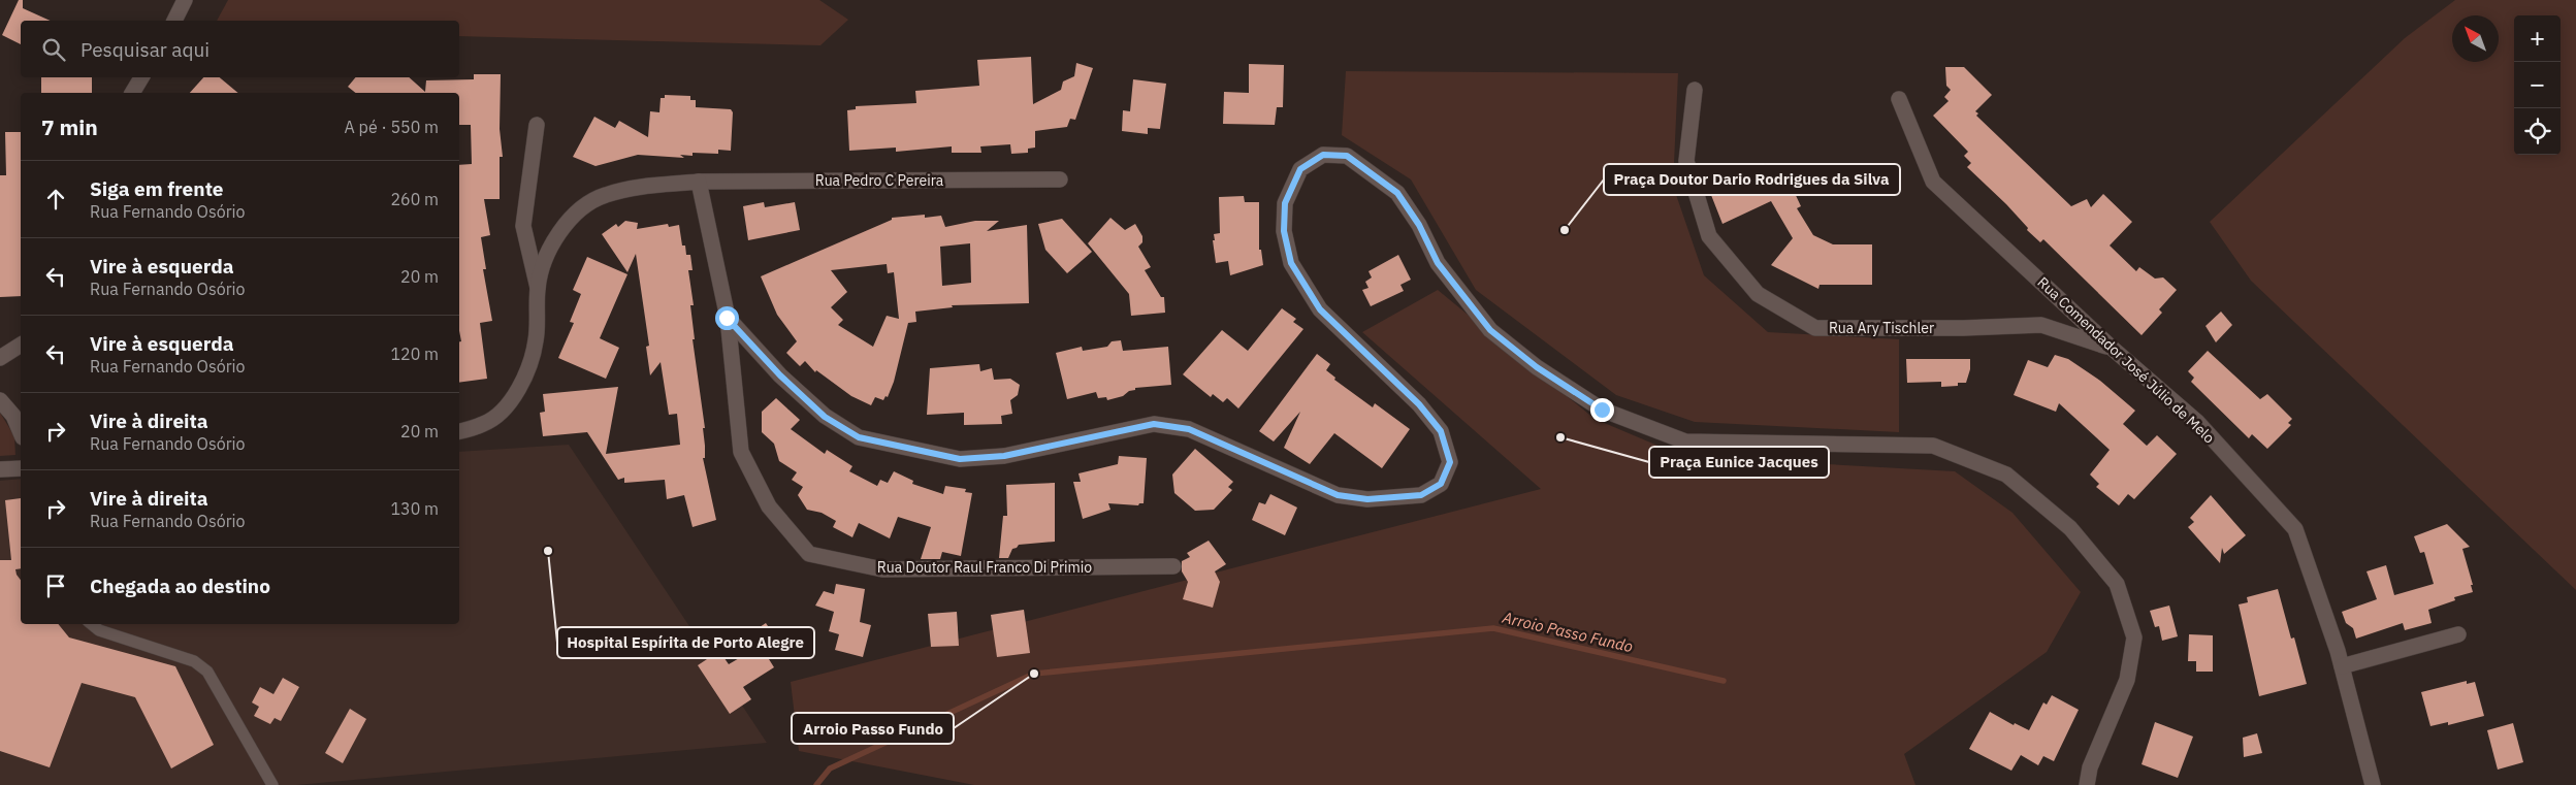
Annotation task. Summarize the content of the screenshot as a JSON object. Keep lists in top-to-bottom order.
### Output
{
  "streets": {
    "street": [
      "Rua Pedro C Pereira",
      "Rua Ary Tischler",
      "Rua Comendador José Júlio de Melo",
      "Rua Doutor Raul Franco Di Primio"
    ]
  },
  "crossings": [
    ["Rua Pedro C Pereira", "Rua Doutor Raul Franco Di Primio"],
    ["Rua Ary Tischler", "Rua Comendador José Júlio de Melo"]
  ],
  "water": ["Arroio Passo Fundo"],
  "places": [
    "Praça Doutor Dario Rodrigues da Silva",
    "Praça Eunice Jacques",
    "Hospital Espírita de Porto Alegre",
    "Arroio Passo Fundo"
  ],
  "north": "top left",
  "page": {
    "map_buttons": ["+", "−"],
    "search": "Pesquisar aqui",
    "heading": ["7 min", "A pé · 550 m"],
    "list": [
      ["Siga em frente", "Rua Fernando Osório", "260 m"],
      ["Vire à esquerda", "Rua Fernando Osório", "20 m"],
      ["Vire à esquerda", "Rua Fernando Osório", "120 m"],
      ["Vire à direita", "Rua Fernando Osório", "20 m"],
      ["Vire à direita", "Rua Fernando Osório", "130 m"],
      "Chegada ao destino"
    ]
  }
}
